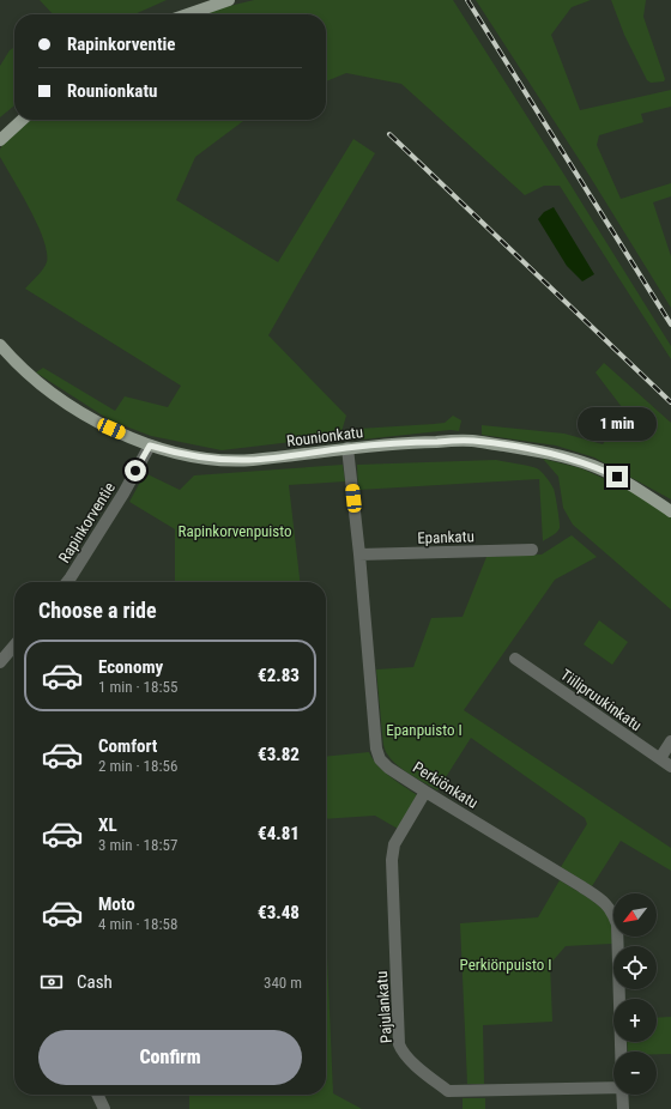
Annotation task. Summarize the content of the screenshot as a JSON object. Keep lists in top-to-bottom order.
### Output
{
  "streets": {
    "main road": ["Rounionkatu"],
    "street": [
      "Rapinkorventie",
      "Epankatu",
      "Tiilipruukinkatu",
      "Perkiönkatu",
      "Pajulankatu"
    ]
  },
  "crossings": [
    ["Rounionkatu", "Rapinkorventie"],
    ["Rounionkatu", "Perkiönkatu"],
    ["Epankatu", "Perkiönkatu"],
    ["Perkiönkatu", "Pajulankatu"]
  ],
  "parks": ["Rapinkorvenpuisto", "Epanpuisto I", "Perkiönpuisto I"],
  "north": "bottom left",
  "page": {
    "banner": ["Rapinkorventie", "Rounionkatu"],
    "bubble": "1 min",
    "heading": "Choose a ride",
    "list": [
      {
        "name": "Economy",
        "note": "1 min · 18:55",
        "value": "€2.83"
      },
      {
        "name": "Comfort",
        "note": "2 min · 18:56",
        "value": "€3.82"
      },
      {
        "name": "XL",
        "note": "3 min · 18:57",
        "value": "€4.81"
      },
      {
        "name": "Moto",
        "note": "4 min · 18:58",
        "value": "€3.48"
      }
    ],
    "map_buttons": ["+", "−"],
    "pay": ["Cash", "340 m"],
    "buttons": "Confirm"
  }
}
